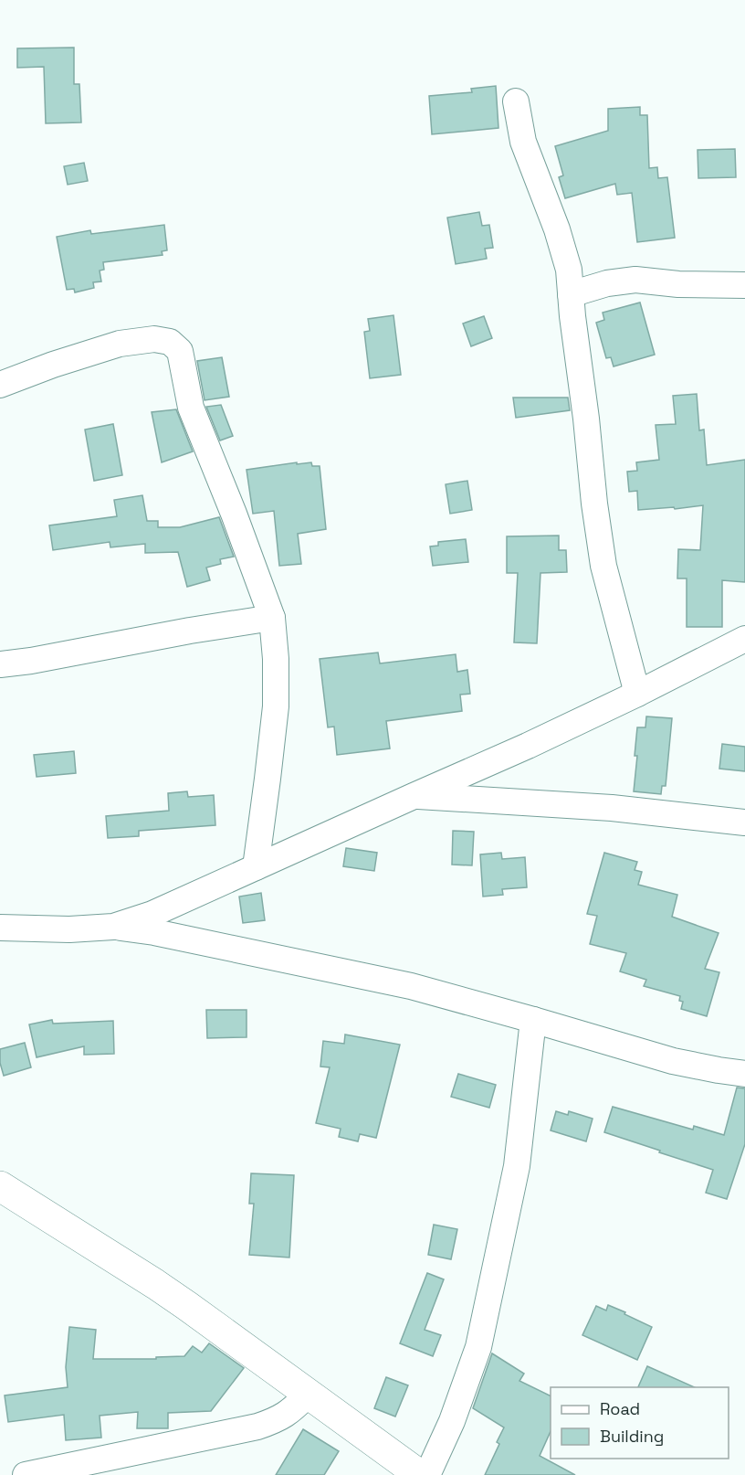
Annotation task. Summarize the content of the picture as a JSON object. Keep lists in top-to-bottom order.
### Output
{
  "legend": ["Road", "Building"]
}
